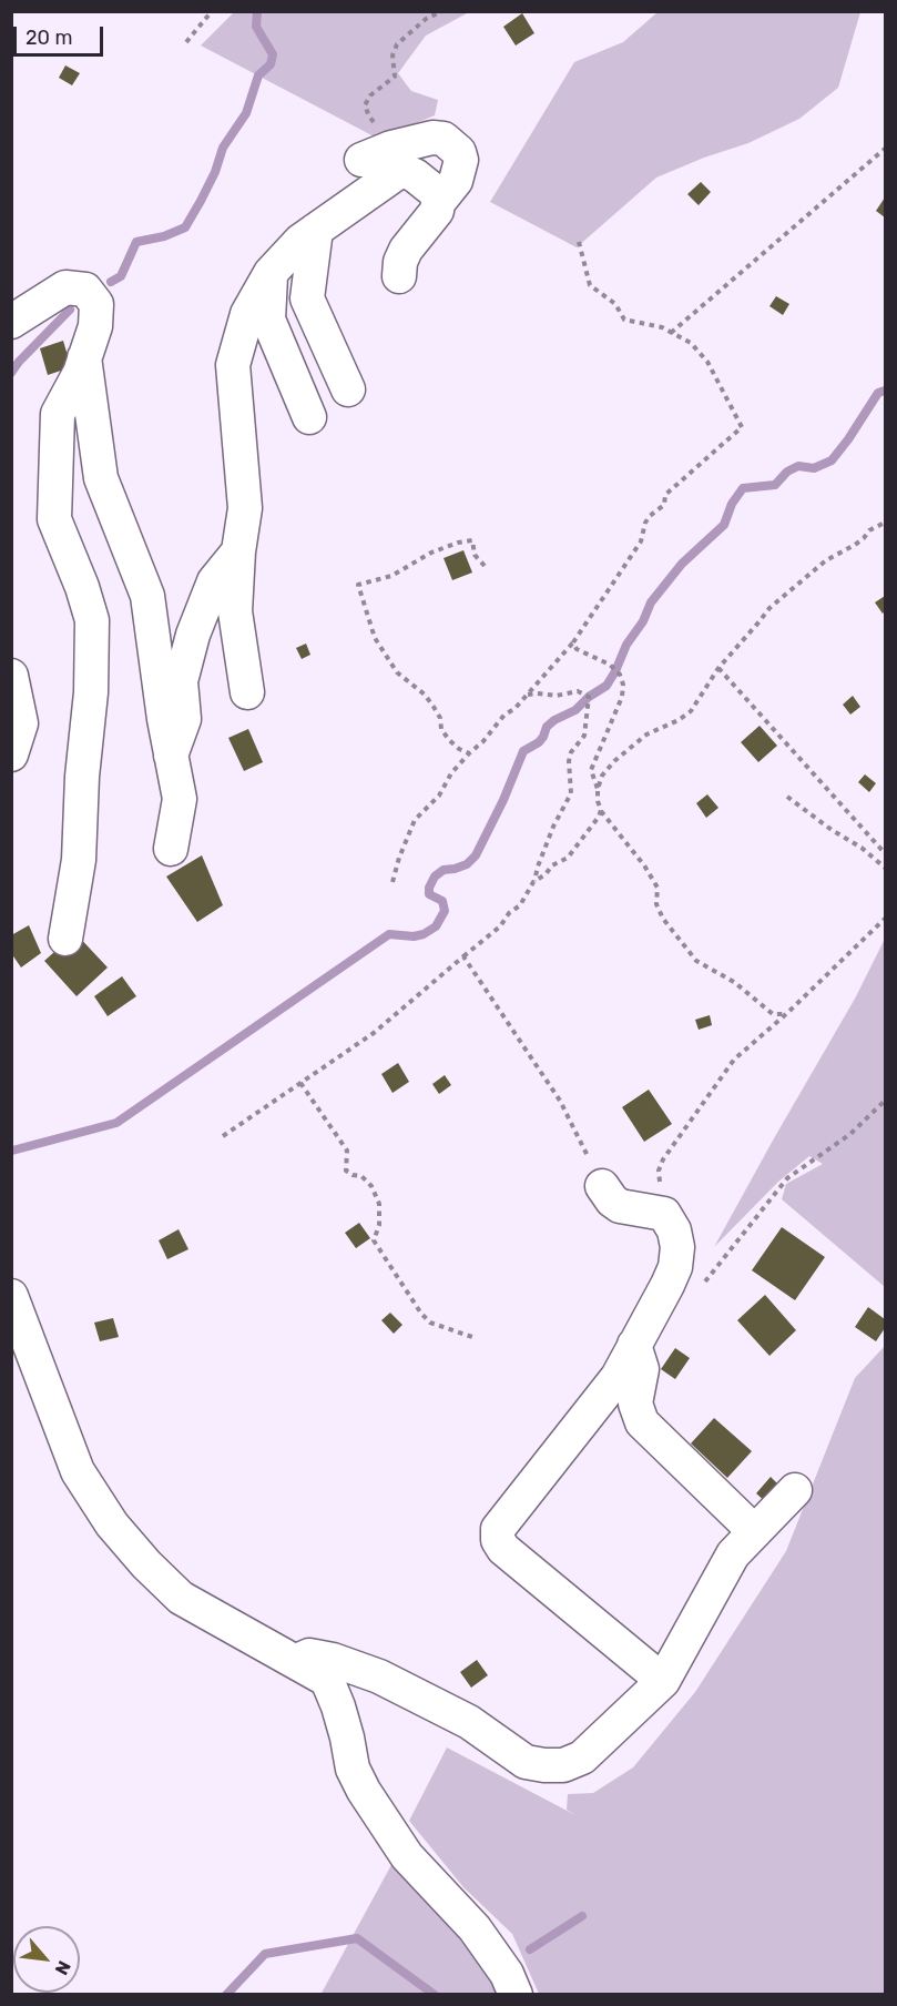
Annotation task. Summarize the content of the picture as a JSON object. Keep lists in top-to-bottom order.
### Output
{
  "scale_bar": "20 m",
  "north": "bottom right"
}
